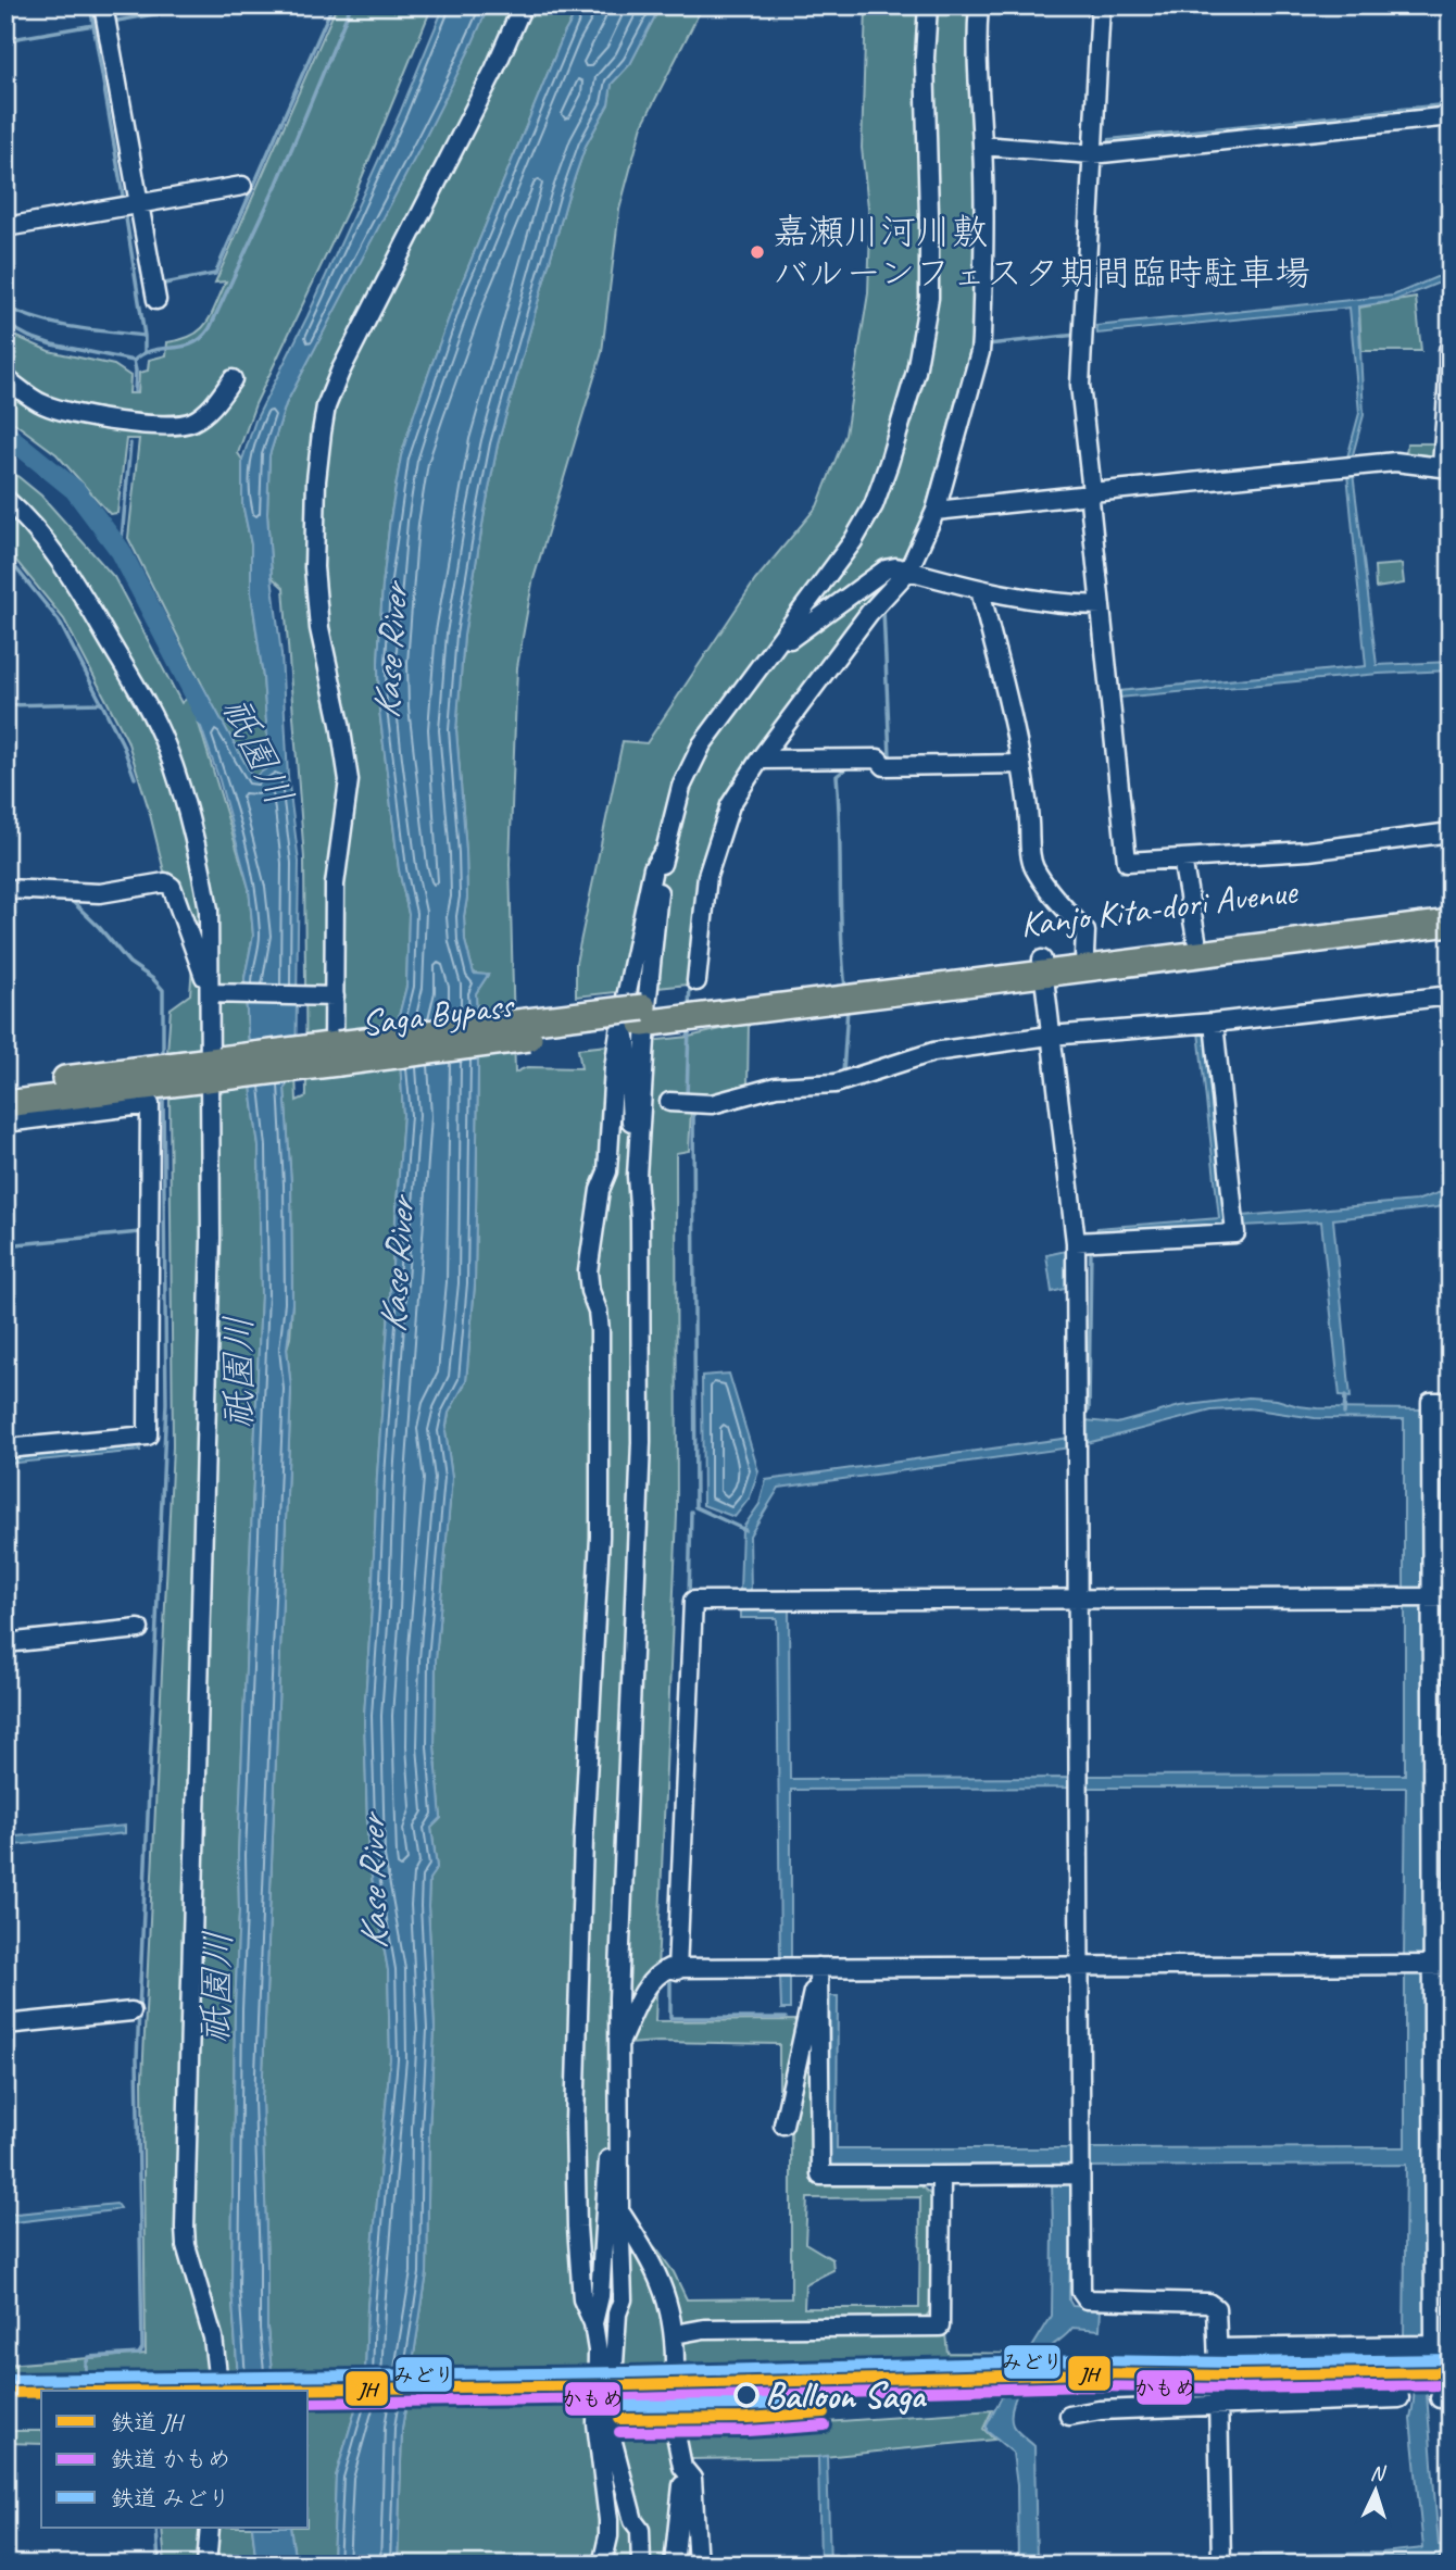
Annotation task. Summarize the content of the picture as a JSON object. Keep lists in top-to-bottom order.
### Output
{
  "streets": {
    "highway": ["Kanjo Kita-dori Avenue", "Saga Bypass"]
  },
  "crossings": [
    ["Kanjo Kita-dori Avenue", "Saga Bypass"]
  ],
  "water": ["Kase River", "祇園川"],
  "places": ["嘉瀬川河川敷 バルーンフェスタ期間臨時駐車場", "Balloon Saga"],
  "lines": ["rail line みどり", "rail line JH", "rail line かもめ"],
  "legend": ["鉄道 JH", "鉄道 かもめ", "鉄道 みどり"],
  "north": "top"
}
